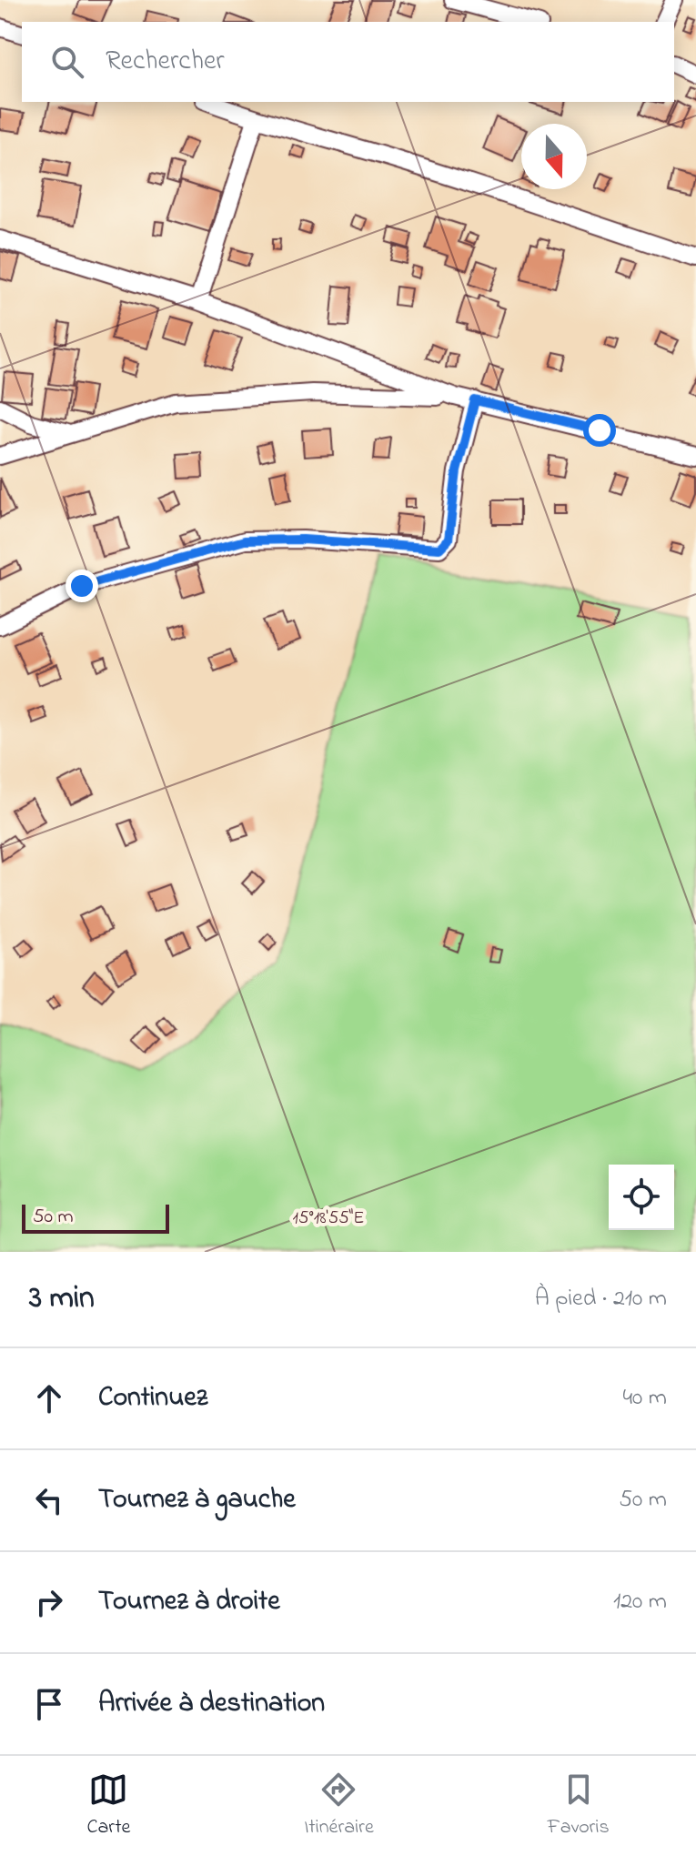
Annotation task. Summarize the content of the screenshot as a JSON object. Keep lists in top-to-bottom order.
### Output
{
  "scale_bar": "50 m",
  "north": "bottom",
  "page": {
    "search": "Rechercher",
    "scale": "50 m",
    "heading": ["3 min", "À pied · 210 m"],
    "list": [
      ["Continuez", "40 m"],
      ["Tournez à gauche", "50 m"],
      ["Tournez à droite", "120 m"],
      "Arrivée à destination"
    ],
    "nav": ["Carte", "Itinéraire", "Favoris"]
  },
  "coordinates": ["15°18'55\"E"]
}
